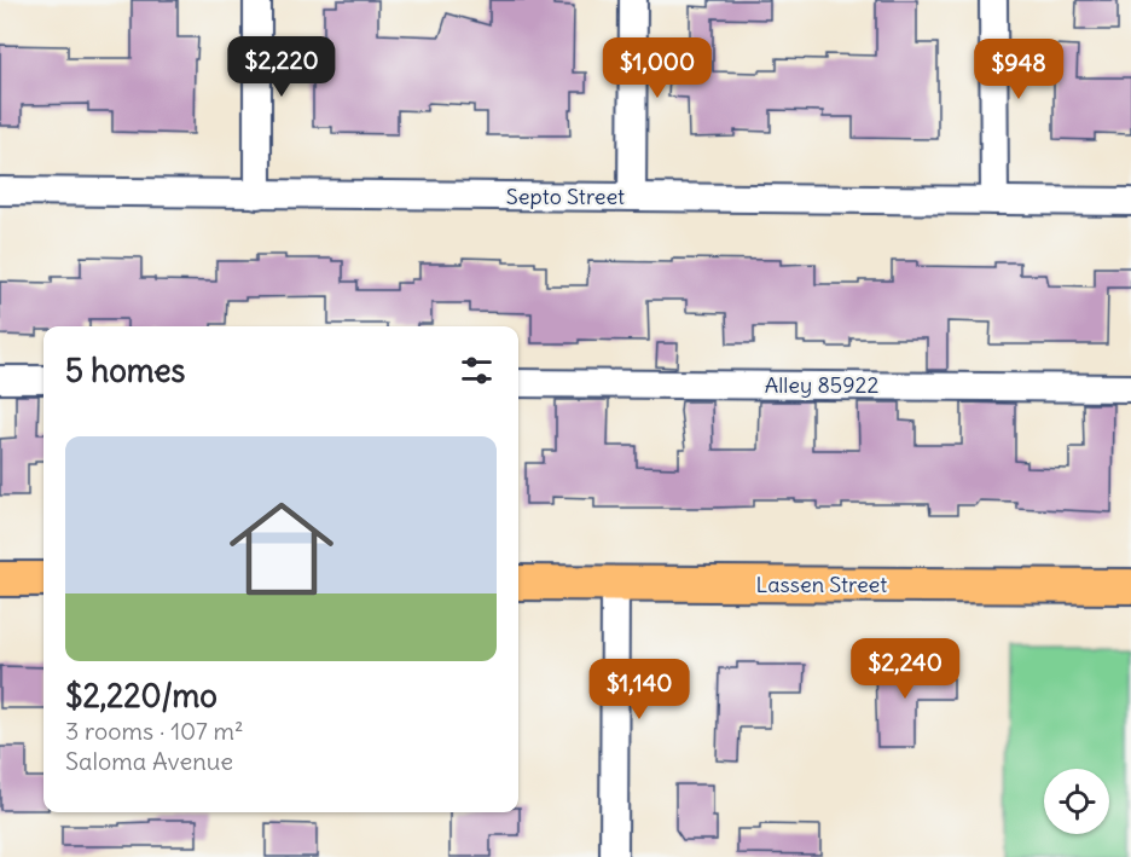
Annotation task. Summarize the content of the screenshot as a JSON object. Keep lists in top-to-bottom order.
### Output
{
  "streets": {
    "main road": ["Lassen Street"],
    "street": ["Septo Street", "Alley 85922"]
  },
  "page": {
    "price": [
      "$2,220",
      "$1,000",
      "$948",
      "$2,240",
      "$1,140"
    ],
    "heading": "5 homes",
    "list": [
      {
        "name": "$2,220/mo",
        "note": "3 rooms · 107 m² · Saloma Avenue"
      }
    ]
  }
}
